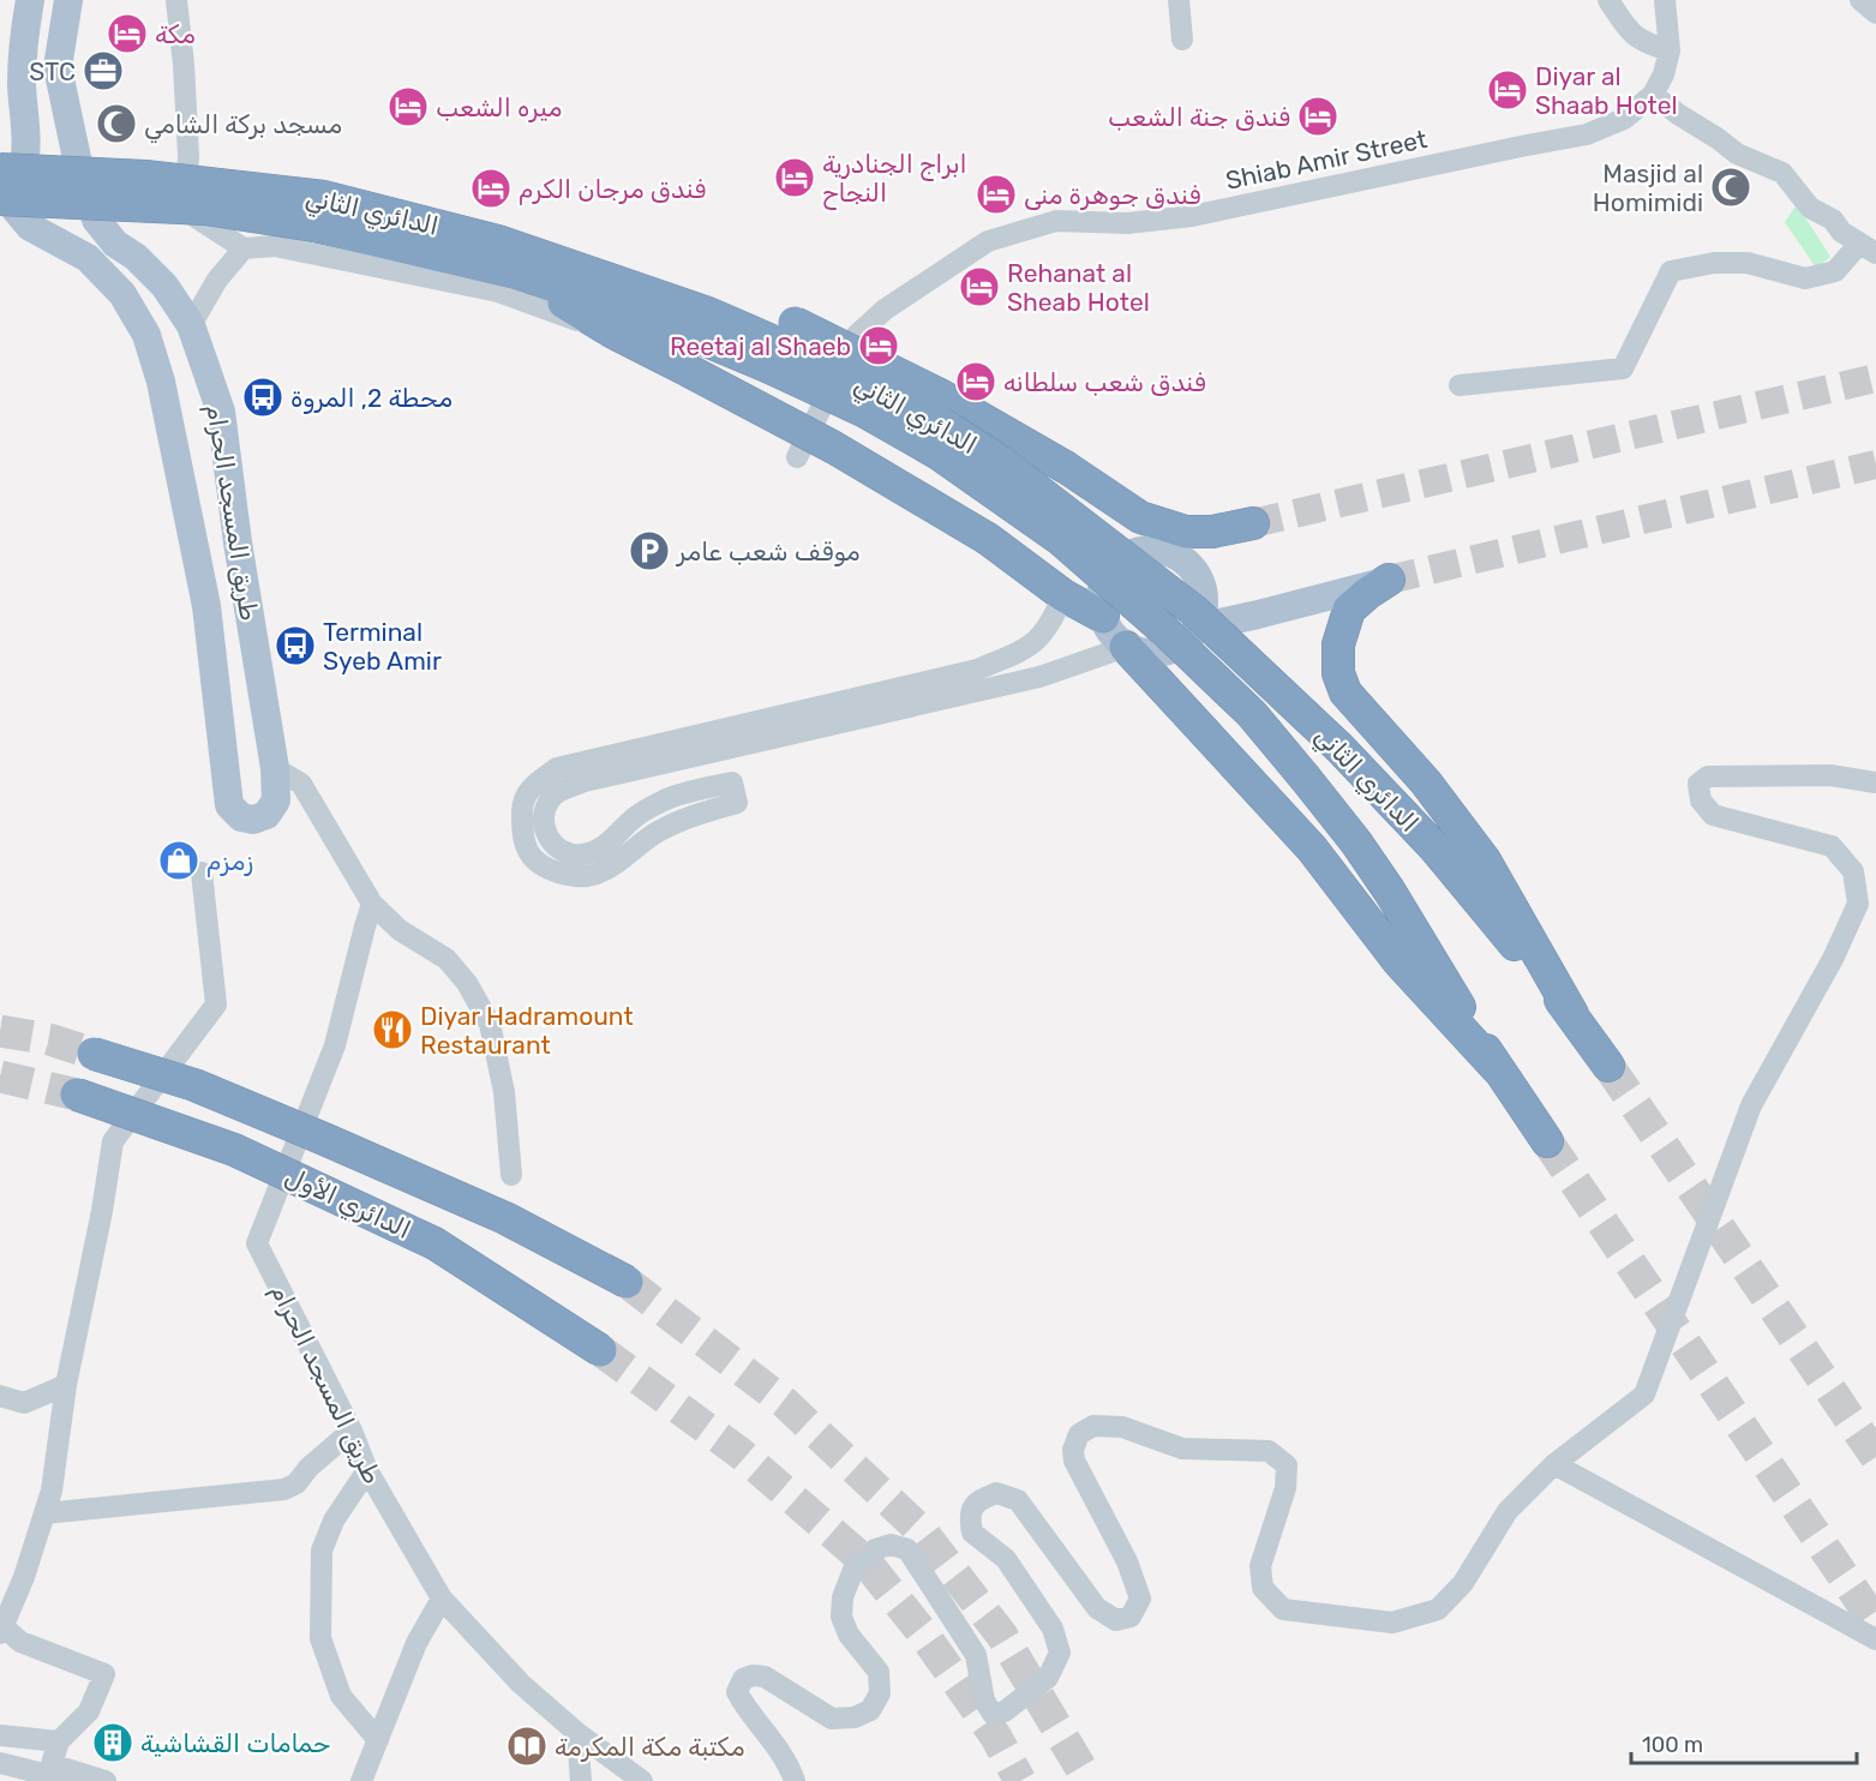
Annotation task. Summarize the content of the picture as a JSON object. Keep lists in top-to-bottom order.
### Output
{
  "streets": {
    "highway": ["الدائري الثاني", "الدائري الأول"],
    "main road": ["طريق المسجد الحرام"],
    "street": ["Shiab Amir Street"]
  },
  "crossings": [
    ["الدائري الثاني", "طريق المسجد الحرام"]
  ],
  "places": {
    "hotel": [
      "مكة",
      "Diyar al Shaab Hotel",
      "ميره الشعب",
      "فندق جنة الشعب",
      "ابراج الجنادرية النجاح",
      "فندق مرجان الكرم",
      "فندق جوهرة منى",
      "Rehanat al Sheab Hotel",
      "Reetaj al Shaeb",
      "فندق شعب سلطانه"
    ],
    "office": ["STC"],
    "mosque": ["مسجد بركة الشامي", "Masjid al Homimidi"],
    "bus stop": ["محطة 2, المروة", "Terminal Syeb Amir"],
    "parking": ["موقف شعب عامر"],
    "shop": ["زمزم"],
    "restaurant": ["Diyar Hadramount Restaurant"],
    "building": ["حمامات القشاشية"],
    "library": ["مكتبة مكة المكرمة"]
  },
  "scale_bar": "100 m"
}
